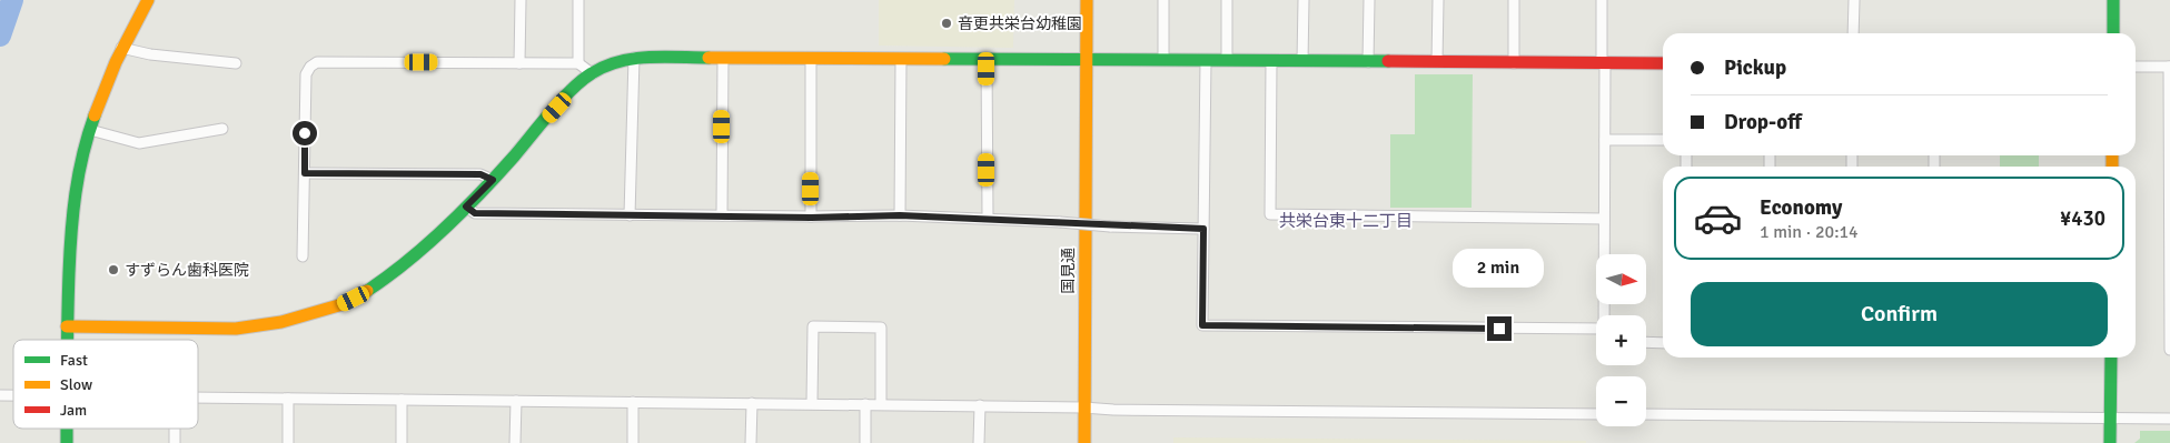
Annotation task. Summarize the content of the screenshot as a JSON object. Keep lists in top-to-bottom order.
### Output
{
  "streets": {
    "street": ["国見通"]
  },
  "districts": ["共栄台東十二丁目"],
  "places": ["音更共栄台幼稚園", "すずらん歯科医院"],
  "legend": ["Fast", "Slow", "Jam"],
  "north": "right",
  "page": {
    "banner": ["Pickup", "Drop-off"],
    "list": [
      {
        "name": "Economy",
        "note": "1 min · 20:14",
        "value": "¥430"
      }
    ],
    "bubble": "2 min",
    "map_buttons": ["+", "−"],
    "buttons": "Confirm"
  }
}
